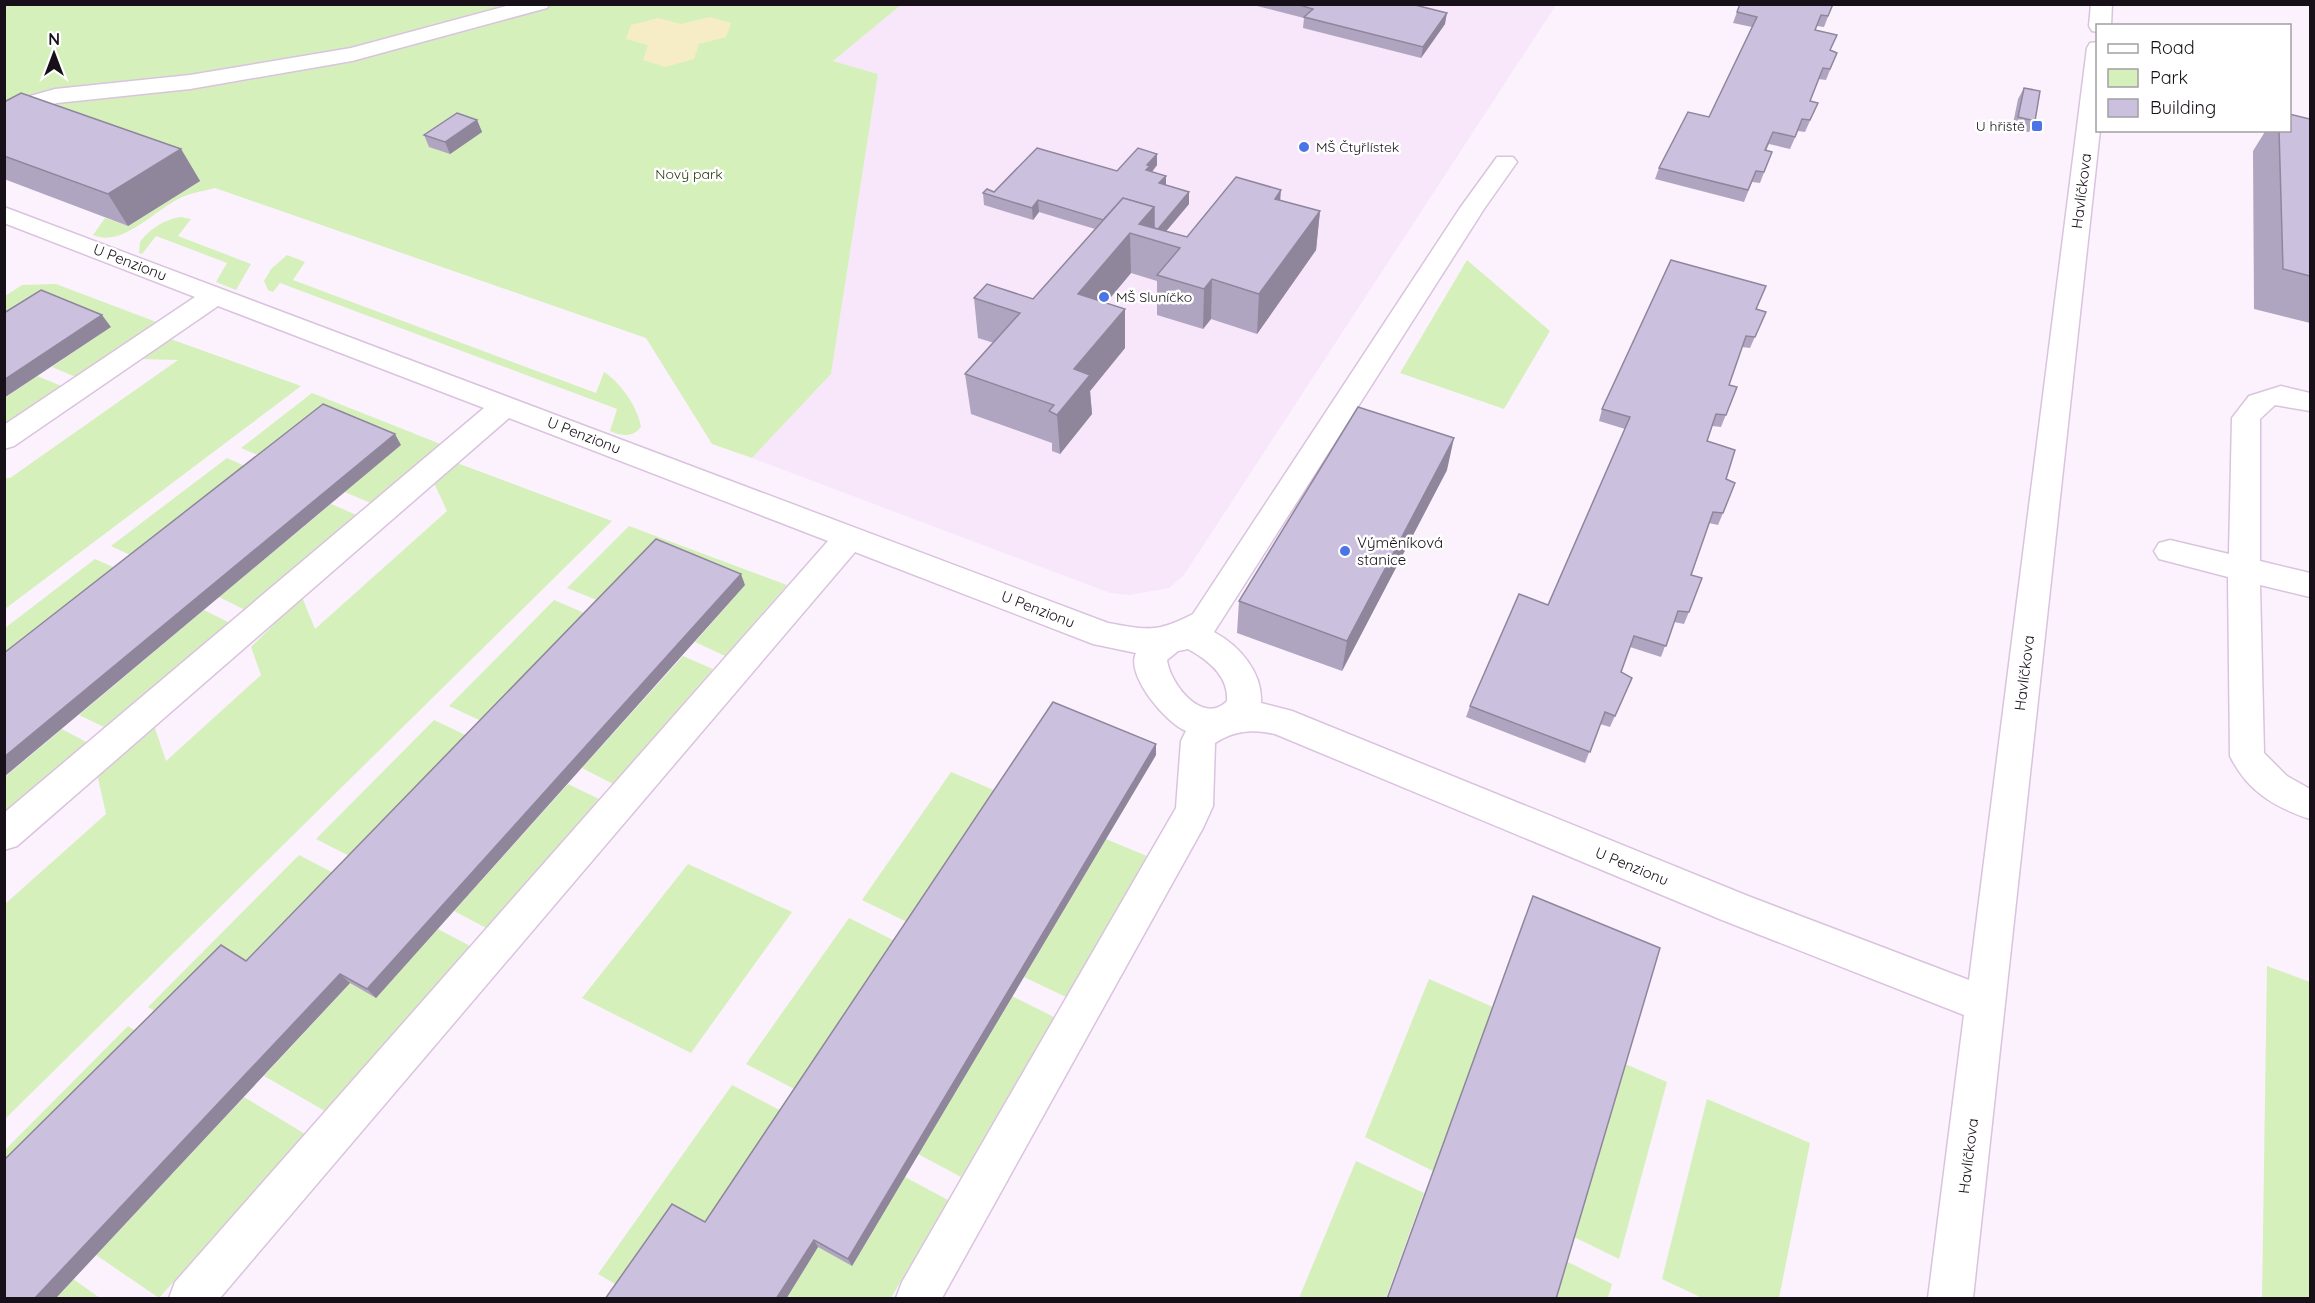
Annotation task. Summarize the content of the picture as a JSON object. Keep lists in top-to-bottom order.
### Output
{
  "streets": {
    "street": ["Havlíčkova", "U Penzionu"]
  },
  "crossings": [
    ["Havlíčkova", "U Penzionu"]
  ],
  "parks": ["Nový park"],
  "places": {
    "transit": ["U hřiště"],
    "other": ["MŠ Čtyřlístek", "MŠ Sluníčko", "Výměníková stanice"]
  },
  "legend": ["Road", "Park", "Building"],
  "north": "top"
}
